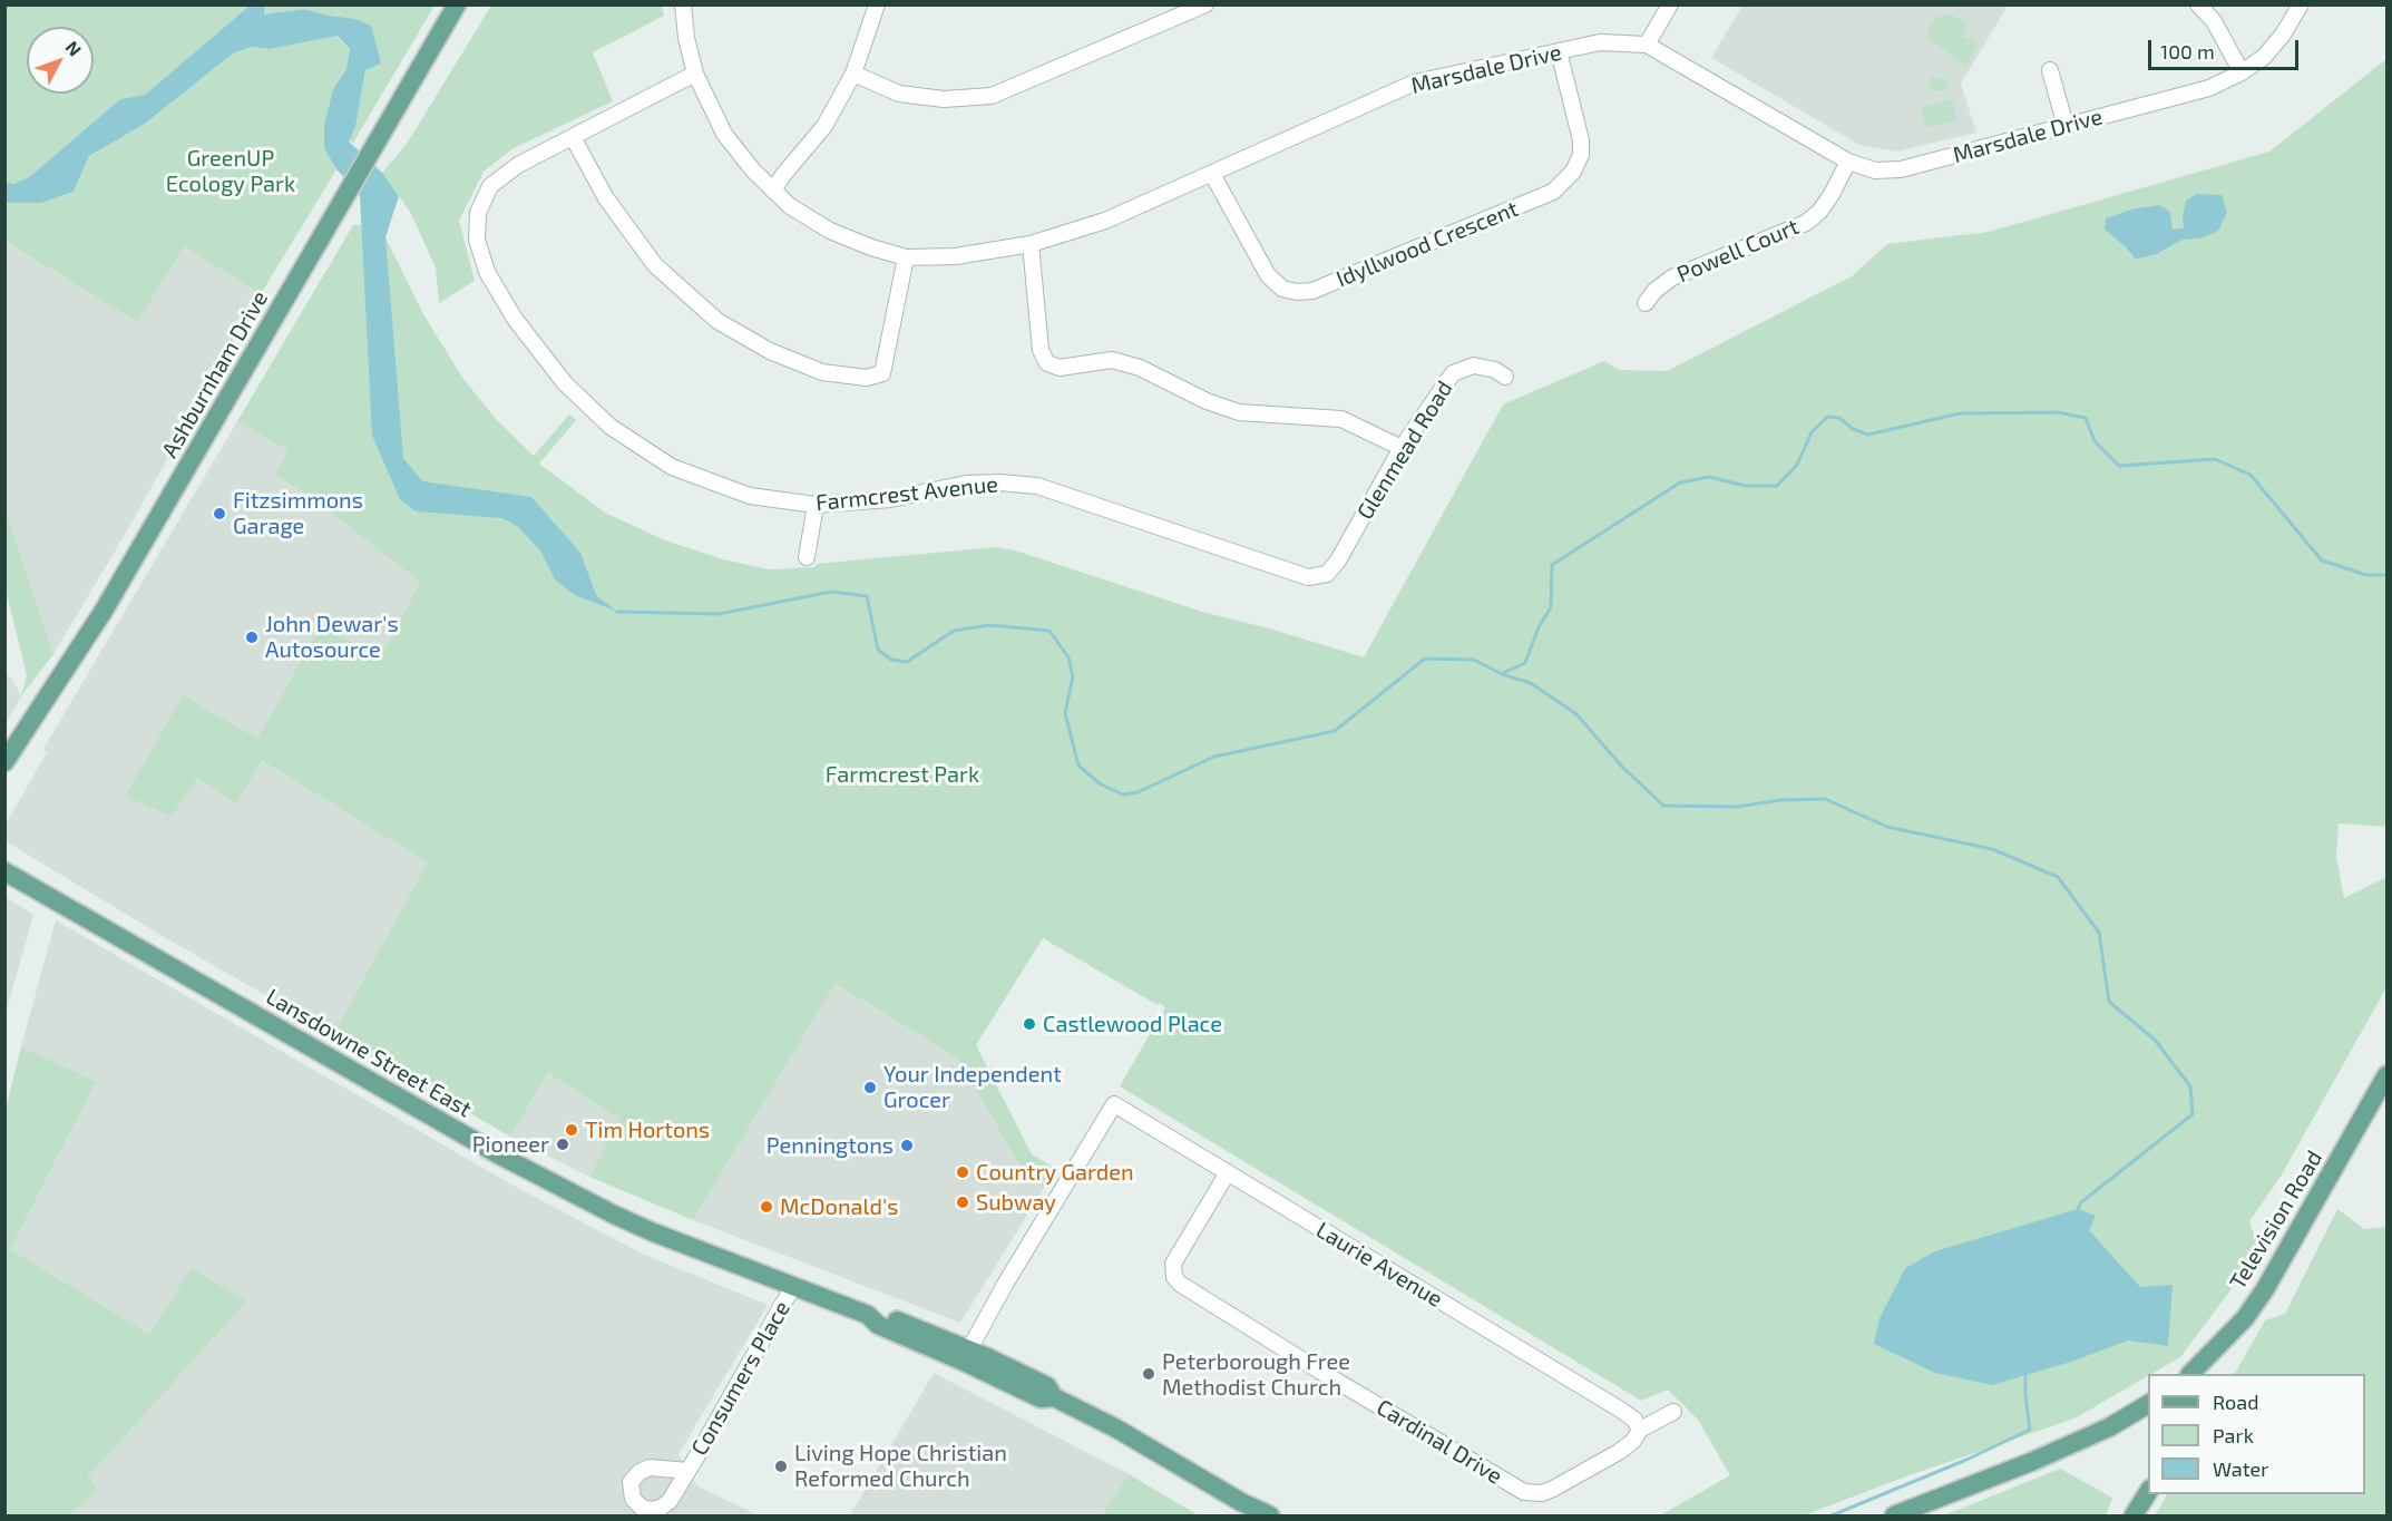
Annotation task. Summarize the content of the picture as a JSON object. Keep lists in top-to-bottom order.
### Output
{
  "streets": {
    "main road": ["Ashburnham Drive", "Lansdowne Street East", "Television Road"],
    "street": [
      "Marsdale Drive",
      "Idyllwood Crescent",
      "Powell Court",
      "Glenmead Road",
      "Farmcrest Avenue",
      "Laurie Avenue",
      "Consumers Place",
      "Cardinal Drive"
    ]
  },
  "crossings": [
    ["Marsdale Drive", "Idyllwood Crescent"],
    ["Marsdale Drive", "Powell Court"],
    ["Marsdale Drive", "Farmcrest Avenue"],
    ["Glenmead Road", "Farmcrest Avenue"],
    ["Lansdowne Street East", "Laurie Avenue"],
    ["Lansdowne Street East", "Consumers Place"],
    ["Laurie Avenue", "Cardinal Drive"]
  ],
  "parks": ["GreenUP Ecology Park", "Farmcrest Park"],
  "places": [
    "Fitzsimmons Garage",
    "John Dewar's Autosource",
    "Castlewood Place",
    "Your Independent Grocer",
    "Tim Hortons",
    "Pioneer",
    "Penningtons",
    "Country Garden",
    "Subway",
    "McDonald's",
    "Peterborough Free Methodist Church",
    "Living Hope Christian Reformed Church"
  ],
  "legend": ["Road", "Park", "Water"],
  "scale_bar": "100 m",
  "north": "top right"
}
